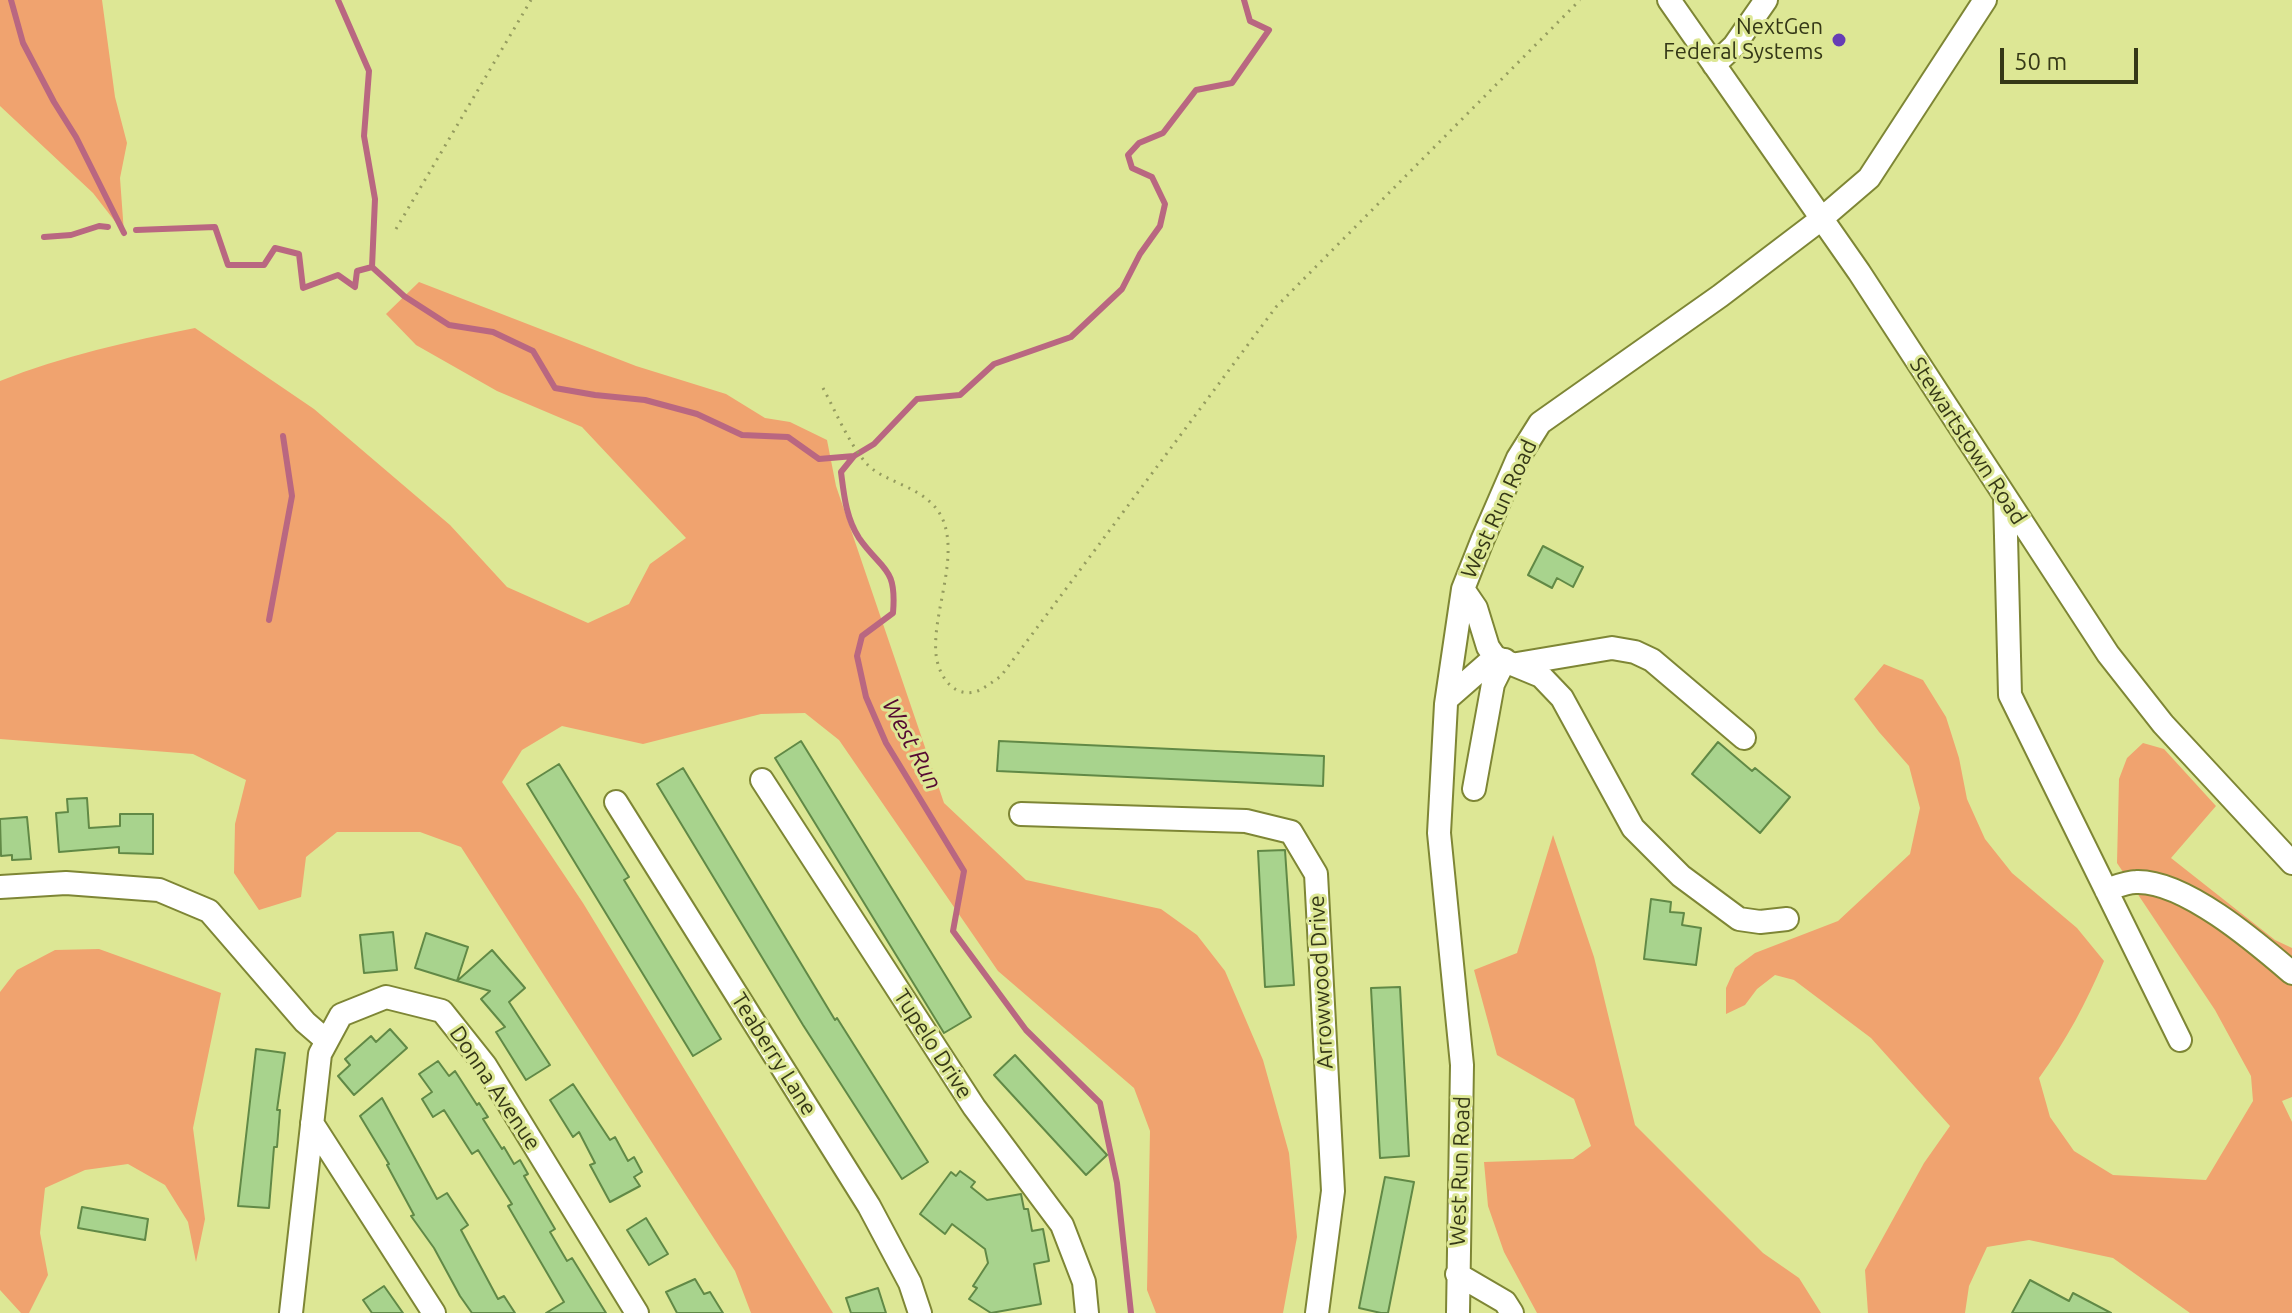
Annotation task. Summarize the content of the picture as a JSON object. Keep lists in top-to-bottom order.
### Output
{
  "streets": {
    "street": [
      "Stewartstown Road",
      "West Run Road",
      "Arrowwood Drive",
      "Tupelo Drive",
      "Teaberry Lane",
      "Donna Avenue"
    ]
  },
  "crossings": [
    ["Stewartstown Road", "West Run Road"]
  ],
  "water": ["West Run"],
  "places": ["NextGen Federal Systems"],
  "scale_bar": "50 m"
}
